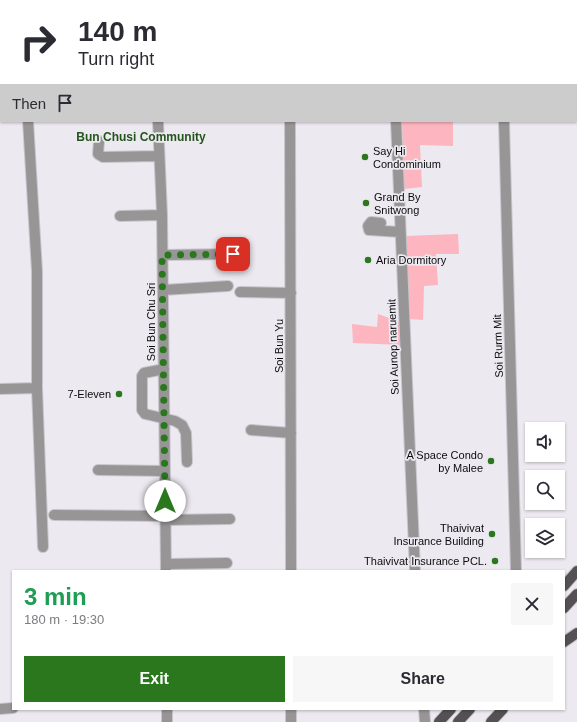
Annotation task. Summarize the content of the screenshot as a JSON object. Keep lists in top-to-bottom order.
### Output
{
  "streets": {
    "street": [
      "Soi Bun Chu Sri",
      "Soi Bun Yu",
      "Soi Rurm Mit",
      "Soi Aunop naruemit"
    ]
  },
  "districts": ["Bun Chusi Community"],
  "places": [
    "Say Hi Condominium",
    "Grand By Snitwong",
    "Aria Dormitory",
    "7-Eleven",
    "A Space Condo by Malee",
    "Thaivivat Insurance Building",
    "Thaivivat Insurance PCL."
  ],
  "page": {
    "turn": ["140 m", "Turn right"],
    "then": "Then",
    "heading": ["3 min", "180 m · 19:30"],
    "buttons": ["Exit", "Share"]
  }
}
